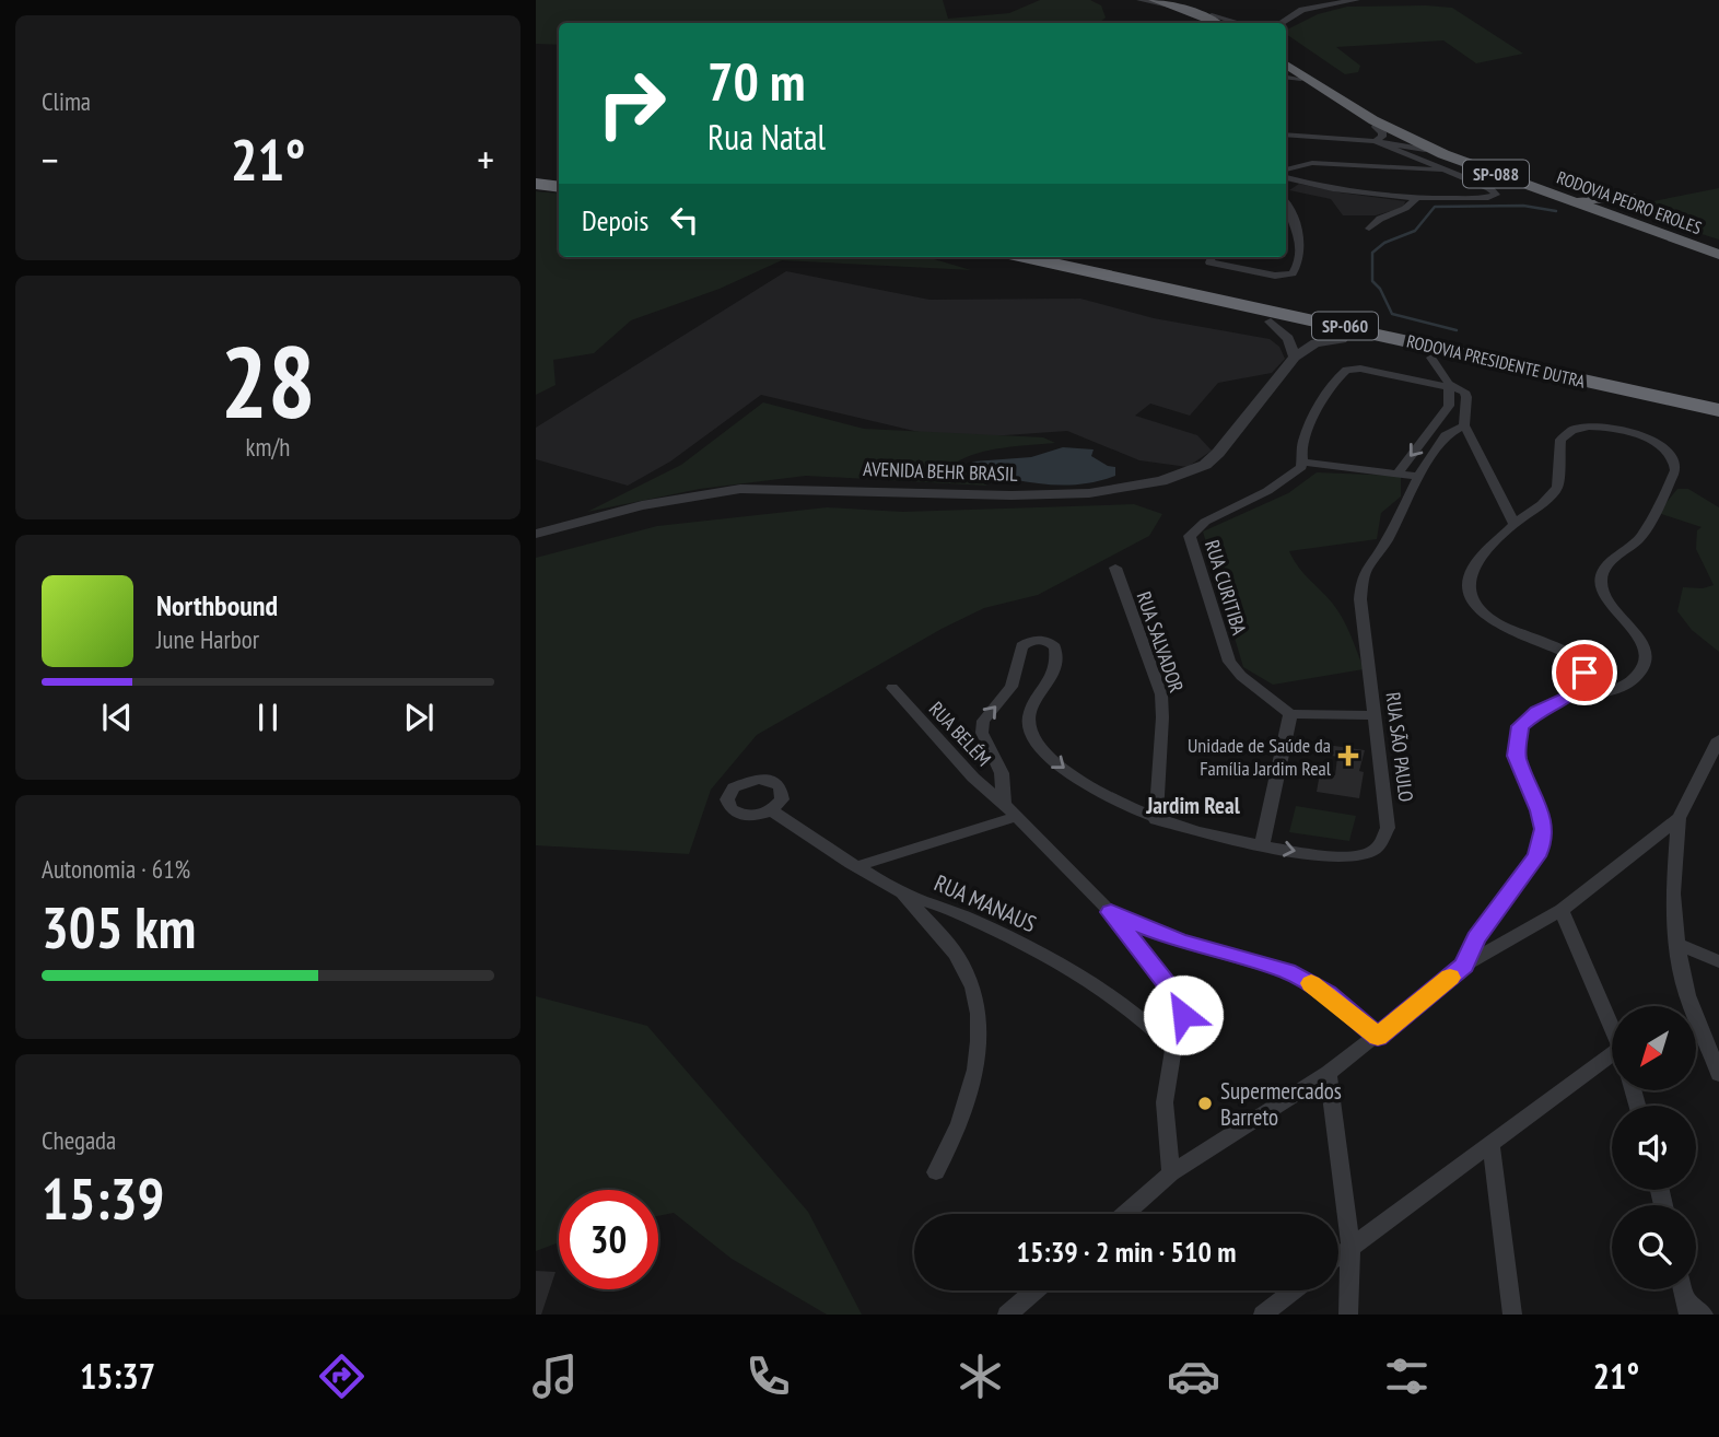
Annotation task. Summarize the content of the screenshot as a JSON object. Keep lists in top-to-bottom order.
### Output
{
  "streets": {
    "highway": [
      "SP-088",
      "RODOVIA PEDRO EROLES",
      "SP-060",
      "RODOVIA PRESIDENTE DUTRA"
    ],
    "street": [
      "AVENIDA BEHR BRASIL",
      "RUA CURITIBA",
      "RUA SALVADOR",
      "RUA BELÉM",
      "RUA SÃO PAULO",
      "RUA MANAUS"
    ]
  },
  "crossings": [
    ["RUA SALVADOR", "RUA SÃO PAULO"],
    ["RUA BELÉM", "RUA SÃO PAULO"]
  ],
  "districts": ["Jardim Real"],
  "places": {
    "health": ["Unidade de Saúde da Família Jardim Real"],
    "other": ["Supermercados Barreto"]
  },
  "north": "bottom left",
  "page": {
    "tile": [
      "Clima",
      ["28", "km/h"],
      ["Autonomia · 61%", "305 km"],
      ["Chegada", "15:39"]
    ],
    "turn": ["70 m", "Rua Natal"],
    "heat": ["−", "21°", "+"],
    "then": "Depois",
    "song": ["Northbound", "June Harbor"],
    "limit": "30",
    "trip": "15:39 · 2 min · 510 m",
    "tabs": ["15:37", "21°"]
  }
}
